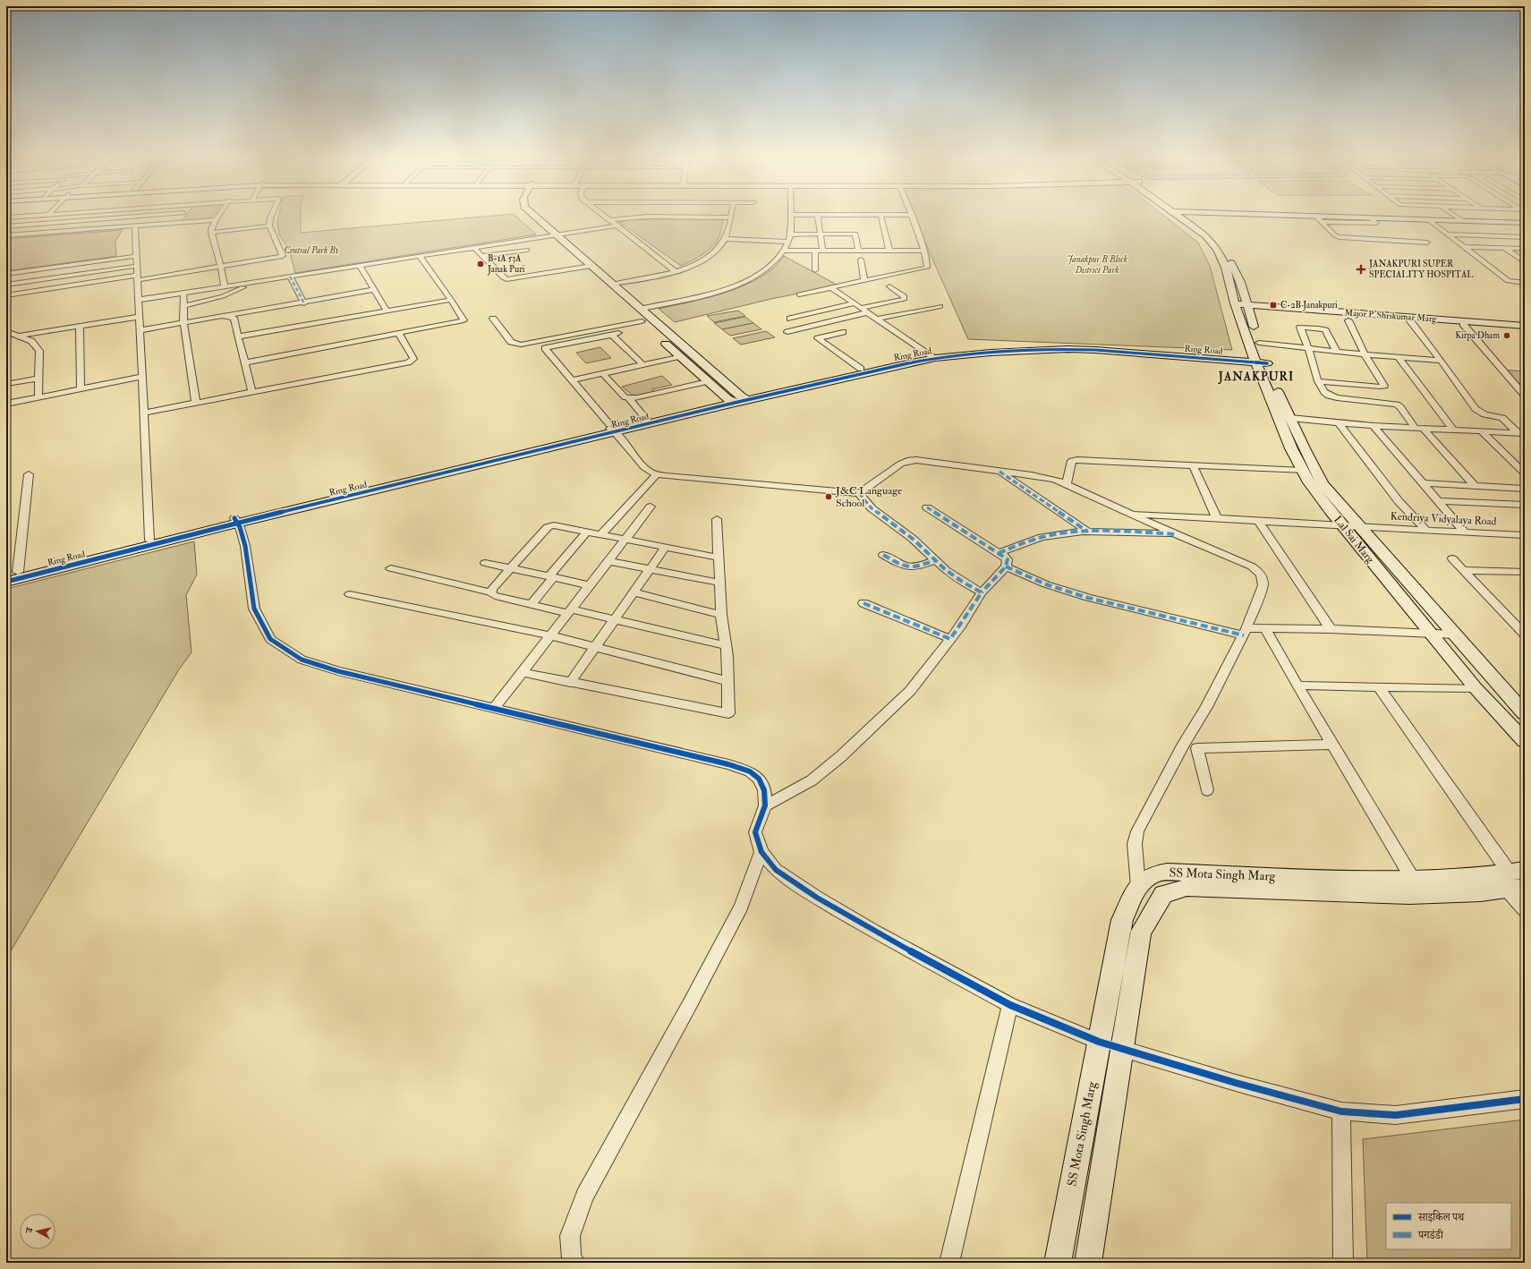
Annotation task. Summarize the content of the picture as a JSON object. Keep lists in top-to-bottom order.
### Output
{
  "streets": {
    "street": [
      "Major P. Shrikumar Marg",
      "Ring Road",
      "Kendriya Vidyalaya Road",
      "Lal Sai Marg",
      "SS Mota Singh Marg"
    ]
  },
  "crossings": [
    ["Major P. Shrikumar Marg", "Lal Sai Marg"],
    ["Ring Road", "Lal Sai Marg"],
    ["Kendriya Vidyalaya Road", "Lal Sai Marg"]
  ],
  "districts": ["JANAKPURI"],
  "parks": ["Central Park B1", "Janakpur B Block District Park"],
  "places": {
    "other": ["B-1A 53A Janak Puri", "Kirpa Dham", "J&C Language School"],
    "health": ["JANAKPURI SUPER SPECIALITY HOSPITAL"],
    "transit": ["C-2B Janakpuri"]
  },
  "legend": ["साइकिल पथ", "पगडंडी"],
  "north": "left"
}
